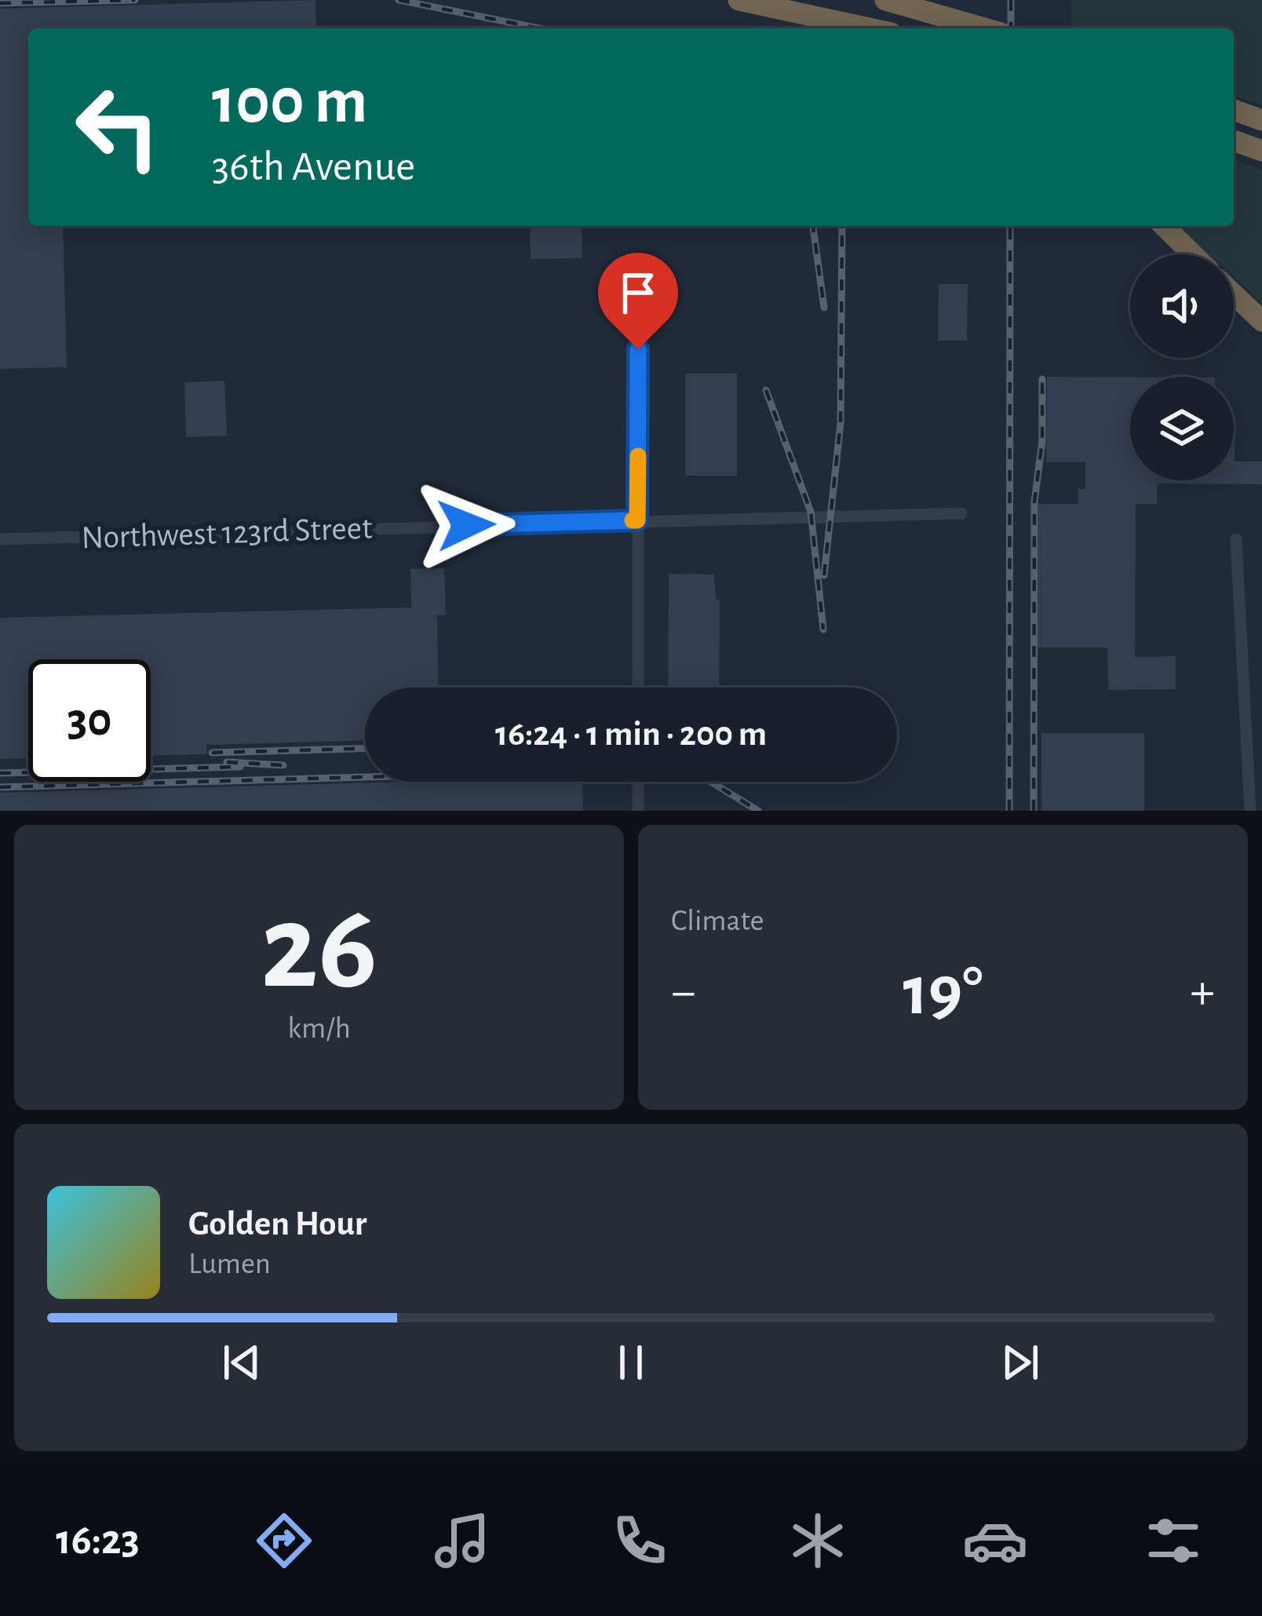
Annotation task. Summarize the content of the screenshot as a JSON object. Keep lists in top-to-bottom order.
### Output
{
  "streets": {
    "street": ["Northwest 123rd Street"]
  },
  "page": {
    "turn": ["100 m", "36th Avenue"],
    "limit": "30",
    "trip": "16:24 · 1 min · 200 m",
    "tile": [
      ["26", "km/h"],
      "Climate"
    ],
    "heat": ["−", "19°", "+"],
    "song": ["Golden Hour", "Lumen"],
    "tabs": "16:23"
  }
}
